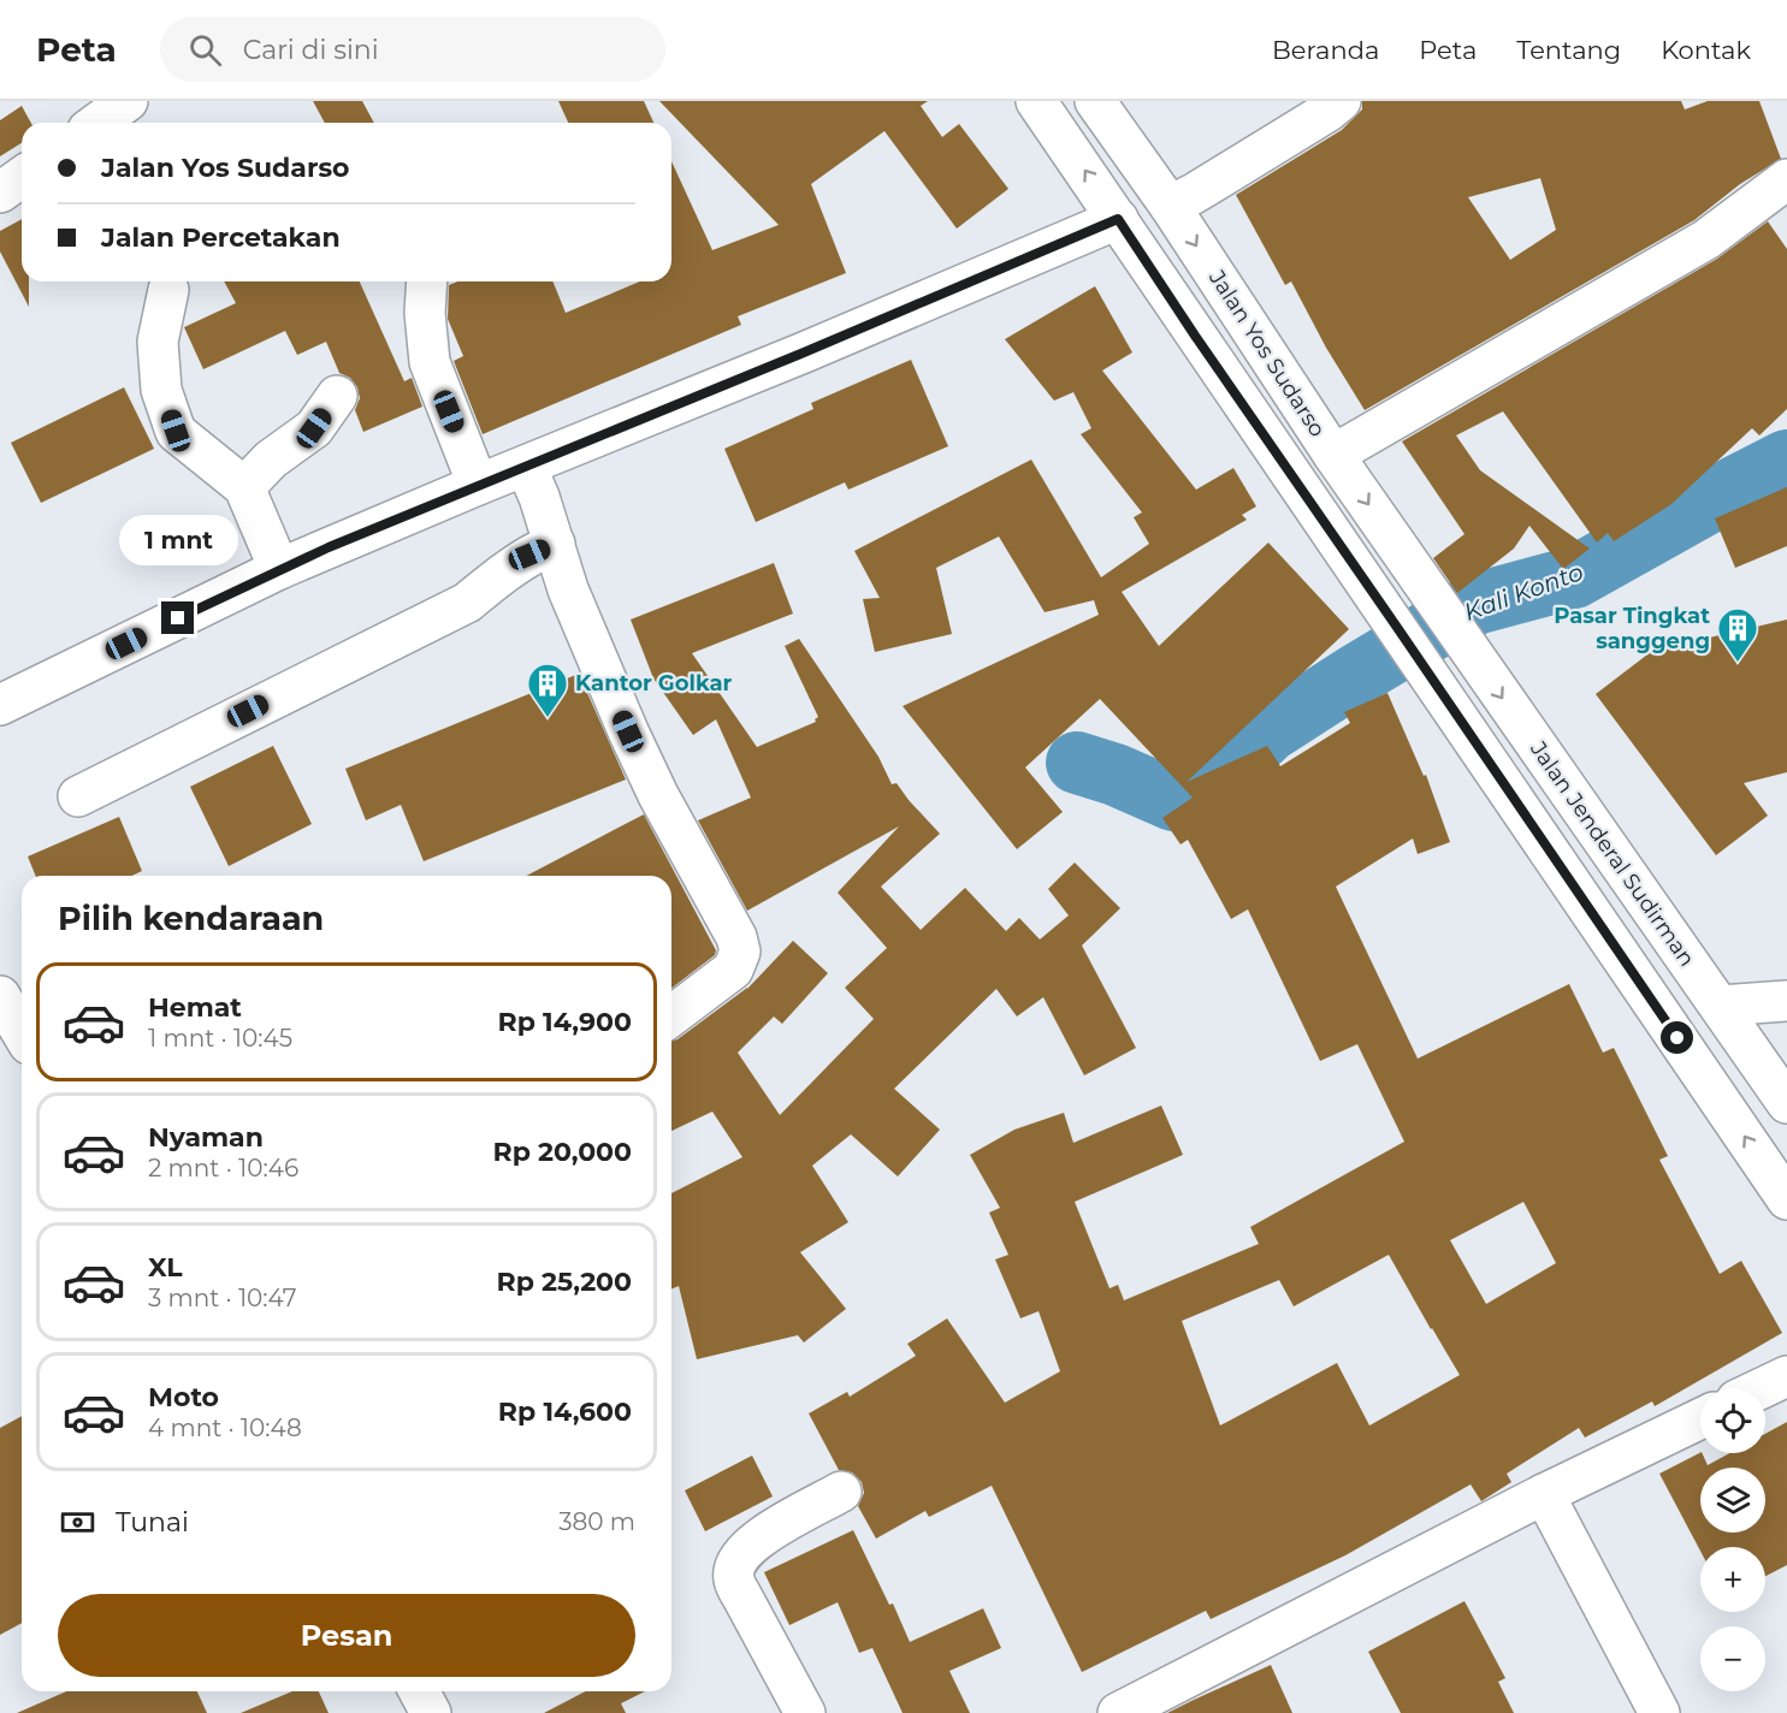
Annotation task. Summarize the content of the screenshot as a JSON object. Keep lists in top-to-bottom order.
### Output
{
  "streets": {
    "main road": ["Jalan Yos Sudarso", "Jalan Jenderal Sudirman"]
  },
  "crossings": [
    ["Jalan Yos Sudarso", "Jalan Jenderal Sudirman"]
  ],
  "water": ["Kali Konto"],
  "places": {
    "building": ["Pasar Tingkat sanggeng", "Kantor Golkar"]
  },
  "page": {
    "header": "Peta",
    "search": "Cari di sini",
    "nav": [
      "Beranda",
      "Peta",
      "Tentang",
      "Kontak"
    ],
    "banner": ["Jalan Yos Sudarso", "Jalan Percetakan"],
    "bubble": "1 mnt",
    "heading": "Pilih kendaraan",
    "list": [
      {
        "name": "Hemat",
        "note": "1 mnt · 10:45",
        "value": "Rp 14,900"
      },
      {
        "name": "Nyaman",
        "note": "2 mnt · 10:46",
        "value": "Rp 20,000"
      },
      {
        "name": "XL",
        "note": "3 mnt · 10:47",
        "value": "Rp 25,200"
      },
      {
        "name": "Moto",
        "note": "4 mnt · 10:48",
        "value": "Rp 14,600"
      }
    ],
    "map_buttons": ["+", "−"],
    "pay": ["Tunai", "380 m"],
    "buttons": "Pesan"
  }
}
